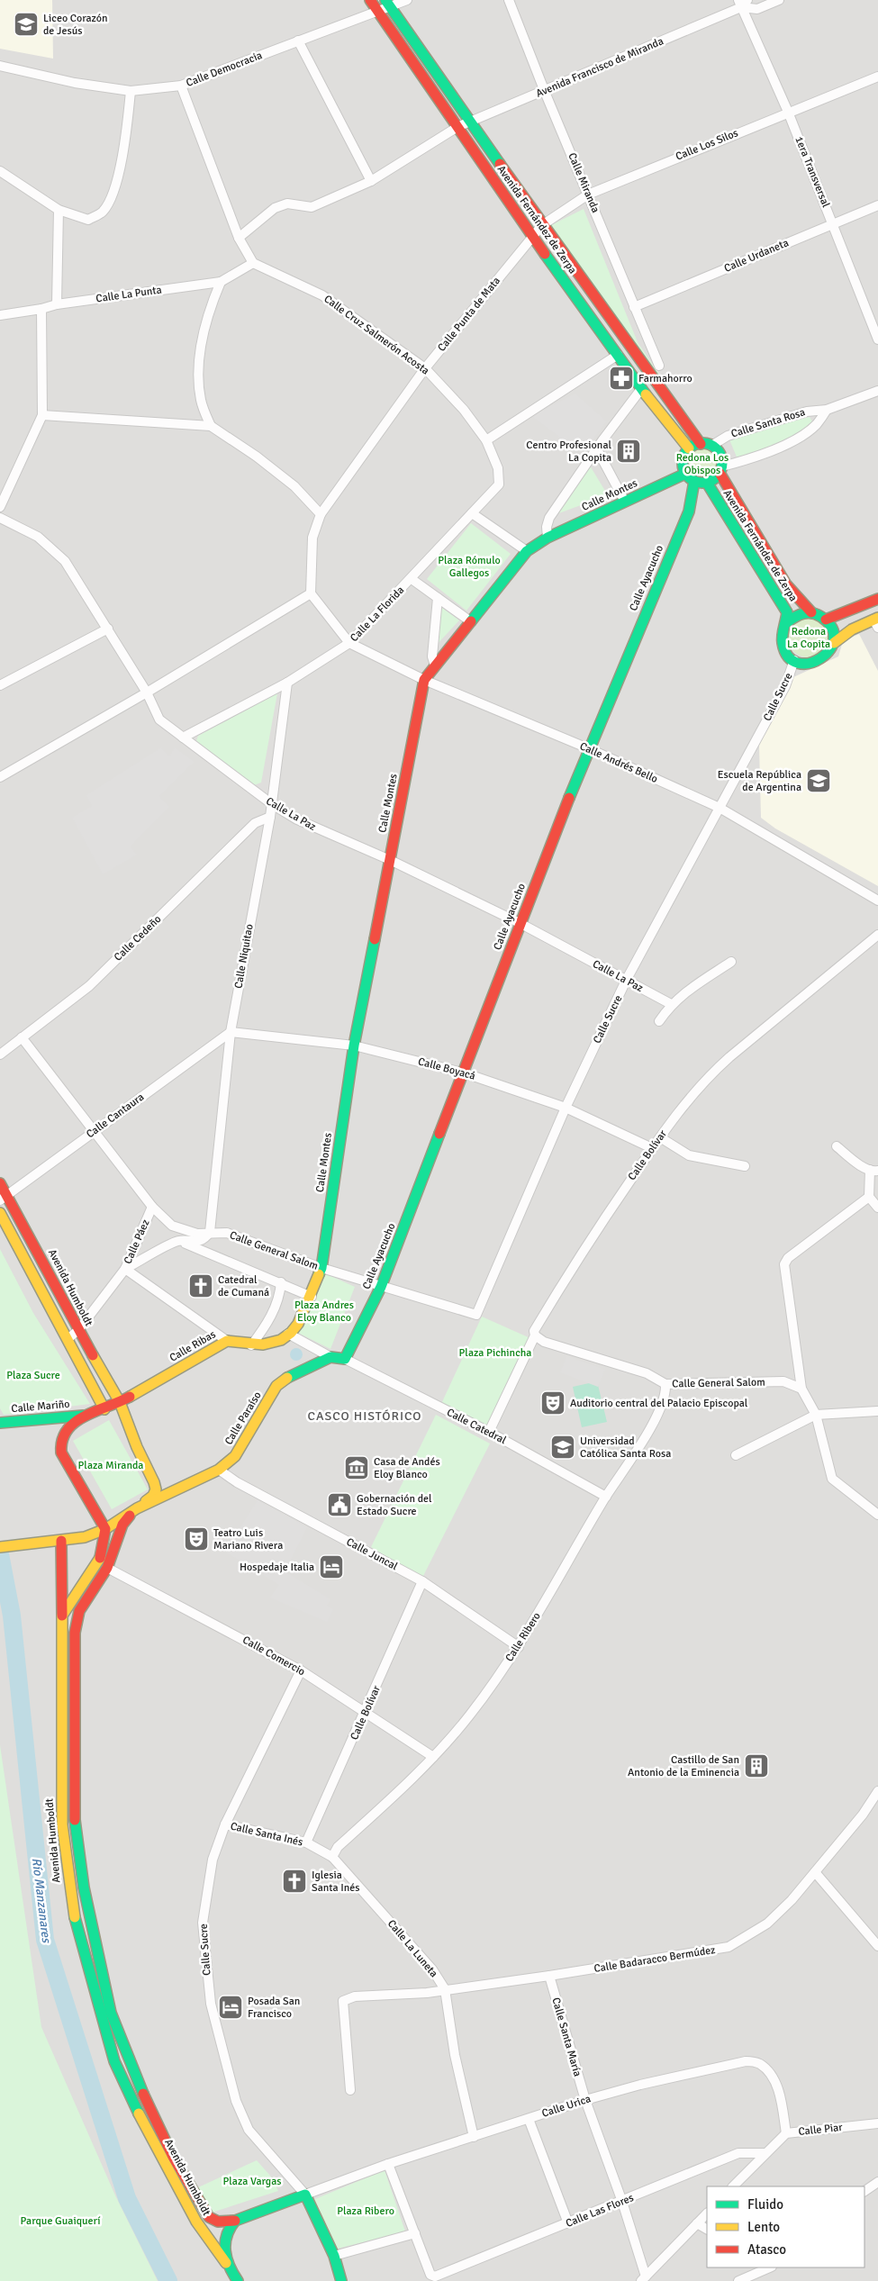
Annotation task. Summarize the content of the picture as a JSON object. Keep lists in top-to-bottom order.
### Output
{
  "streets": {
    "street": [
      "Avenida Francisco de Miranda",
      "Calle Democracia",
      "Calle Los Silos",
      "1era Transversal",
      "Calle Miranda",
      "Avenida Fernández de Zerpa",
      "Calle Urdaneta",
      "Calle La Punta",
      "Calle Punta de Mata",
      "Calle Cruz Salmerón Acosta",
      "Calle Santa Rosa",
      "Calle Montes",
      "Calle Ayacucho",
      "Calle La Florida",
      "Calle Sucre",
      "Calle Andrés Bello",
      "Calle La Paz",
      "Calle Cedeño",
      "Calle Niquitao",
      "Calle Boyacá",
      "Calle Cantaura",
      "Calle Bolívar",
      "Calle Páez",
      "Calle General Salom",
      "Avenida Humboldt",
      "Calle Ribas",
      "Calle Mariño",
      "Calle Paraíso",
      "Calle Catedral",
      "Calle Juncal",
      "Calle Ribero",
      "Calle Comercio",
      "Calle Santa Inés",
      "Calle La Luneta",
      "Calle Badaracco Bermúdez",
      "Calle Santa María",
      "Calle Urica",
      "Calle Piar",
      "Calle Las Flores"
    ]
  },
  "crossings": [
    ["Avenida Francisco de Miranda", "1era Transversal"],
    ["Avenida Francisco de Miranda", "Calle Miranda"],
    ["Avenida Francisco de Miranda", "Avenida Fernández de Zerpa"],
    ["Calle Democracia", "Avenida Fernández de Zerpa"],
    ["Calle Los Silos", "1era Transversal"],
    ["Calle Los Silos", "Calle Miranda"],
    ["Calle Los Silos", "Avenida Fernández de Zerpa"],
    ["Calle Los Silos", "Calle Punta de Mata"],
    ["1era Transversal", "Calle Urdaneta"],
    ["Calle Miranda", "Calle Urdaneta"],
    ["Avenida Fernández de Zerpa", "Calle Punta de Mata"],
    ["Avenida Fernández de Zerpa", "Calle Santa Rosa"],
    ["Avenida Fernández de Zerpa", "Calle Montes"],
    ["Avenida Fernández de Zerpa", "Calle Ayacucho"],
    ["Avenida Fernández de Zerpa", "Calle Sucre"],
    ["Calle La Punta", "Calle Cruz Salmerón Acosta"],
    ["Calle Punta de Mata", "Calle Cruz Salmerón Acosta"],
    ["Calle Cruz Salmerón Acosta", "Calle La Florida"],
    ["Calle Santa Rosa", "Calle Montes"],
    ["Calle Santa Rosa", "Calle Ayacucho"],
    ["Calle Montes", "Calle Ayacucho"],
    ["Calle Montes", "Calle Andrés Bello"],
    ["Calle Montes", "Calle La Paz"],
    ["Calle Montes", "Calle Boyacá"],
    ["Calle Montes", "Calle General Salom"],
    ["Calle Montes", "Calle Ribas"],
    ["Calle Ayacucho", "Calle Andrés Bello"],
    ["Calle Ayacucho", "Calle La Paz"],
    ["Calle Ayacucho", "Calle Boyacá"],
    ["Calle Ayacucho", "Calle General Salom"],
    ["Calle Ayacucho", "Calle Catedral"],
    ["Calle La Florida", "Calle Andrés Bello"],
    ["Calle La Florida", "Calle La Paz"],
    ["Calle La Florida", "Calle Niquitao"],
    ["Calle Sucre", "Calle Andrés Bello"],
    ["Calle Sucre", "Calle La Paz"],
    ["Calle Sucre", "Calle Boyacá"],
    ["Calle Sucre", "Calle General Salom"],
    ["Calle Sucre", "Calle Comercio"],
    ["Calle Sucre", "Calle Santa Inés"],
    ["Calle Sucre", "Calle Urica"],
    ["Calle La Paz", "Calle Niquitao"],
    ["Calle Cedeño", "Calle Niquitao"],
    ["Calle Cedeño", "Calle General Salom"],
    ["Calle Niquitao", "Calle Boyacá"],
    ["Calle Niquitao", "Calle Cantaura"],
    ["Calle Niquitao", "Calle General Salom"],
    ["Calle Boyacá", "Calle Cantaura"],
    ["Calle Boyacá", "Calle Bolívar"],
    ["Calle Cantaura", "Calle General Salom"],
    ["Calle Cantaura", "Avenida Humboldt"],
    ["Calle Bolívar", "Calle General Salom"],
    ["Calle Bolívar", "Calle Catedral"],
    ["Calle Bolívar", "Calle Juncal"],
    ["Calle Bolívar", "Calle Comercio"],
    ["Calle Bolívar", "Calle Santa Inés"],
    ["Calle Páez", "Calle General Salom"],
    ["Calle Páez", "Avenida Humboldt"],
    ["Calle General Salom", "Calle Ribas"],
    ["Calle General Salom", "Calle Ribero"],
    ["Avenida Humboldt", "Calle Ribas"],
    ["Avenida Humboldt", "Calle Paraíso"],
    ["Avenida Humboldt", "Calle Comercio"],
    ["Calle Paraíso", "Calle Juncal"],
    ["Calle Catedral", "Calle Ribero"],
    ["Calle Juncal", "Calle Ribero"],
    ["Calle Ribero", "Calle Comercio"],
    ["Calle Ribero", "Calle Santa Inés"],
    ["Calle Ribero", "Calle La Luneta"],
    ["Calle Santa Inés", "Calle La Luneta"],
    ["Calle La Luneta", "Calle Badaracco Bermúdez"],
    ["Calle La Luneta", "Calle Urica"],
    ["Calle Badaracco Bermúdez", "Calle Santa María"],
    ["Calle Santa María", "Calle Urica"],
    ["Calle Santa María", "Calle Las Flores"],
    ["Calle Urica", "Calle Piar"],
    ["Calle Piar", "Calle Las Flores"]
  ],
  "districts": ["CASCO HISTÓRICO"],
  "water": ["Río Manzanares"],
  "parks": [
    "Redona Los Obispos",
    "Plaza Rómulo Gallegos",
    "Redona La Copita",
    "Plaza Andres Eloy Blanco",
    "Plaza Pichincha",
    "Plaza Sucre",
    "Plaza Miranda",
    "Plaza Vargas",
    "Plaza Ribero",
    "Parque Guaiquerí"
  ],
  "places": {
    "school or university": ["Liceo Corazón de Jesús", "Escuela República de Argentina", "Universidad Católica Santa Rosa"],
    "pharmacy": ["Farmahorro"],
    "building": ["Centro Profesional La Copita", "Castillo de San Antonio de la Eminencia"],
    "church": ["Catedral de Cumaná", "Iglesia Santa Inés"],
    "theatre": ["Auditorio central del Palacio Episcopal", "Teatro Luis Mariano Rivera"],
    "museum": ["Casa de Andés Eloy Blanco"],
    "public building": ["Gobernación del Estado Sucre"],
    "hotel": ["Hospedaje Italia", "Posada San Francisco"]
  },
  "legend": ["Fluido", "Lento", "Atasco"]
}
